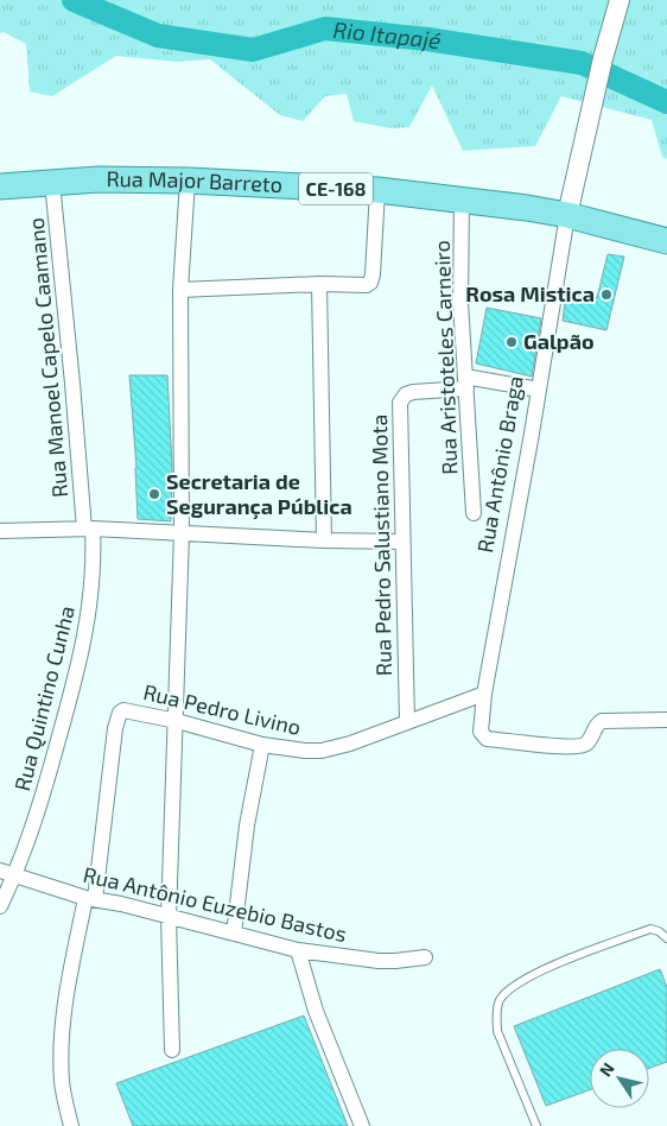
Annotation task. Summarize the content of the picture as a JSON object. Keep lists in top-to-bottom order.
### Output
{
  "streets": {
    "main road": ["Rua Major Barreto", "CE-168"],
    "street": [
      "Rua Manoel Capelo Caamano",
      "Rua Aristoteles Carneiro",
      "Rua Antônio Braga",
      "Rua Pedro Salustiano Mota",
      "Rua Quintino Cunha",
      "Rua Pedro Livino",
      "Rua Antônio Euzebio Bastos"
    ]
  },
  "crossings": [
    ["Rua Major Barreto", "Rua Manoel Capelo Caamano"],
    ["Rua Major Barreto", "Rua Aristoteles Carneiro"],
    ["Rua Major Barreto", "Rua Antônio Braga"],
    ["Rua Manoel Capelo Caamano", "Rua Quintino Cunha"],
    ["Rua Aristoteles Carneiro", "Rua Pedro Salustiano Mota"],
    ["Rua Antônio Braga", "Rua Pedro Livino"],
    ["Rua Pedro Salustiano Mota", "Rua Pedro Livino"],
    ["Rua Quintino Cunha", "Rua Antônio Euzebio Bastos"],
    ["Rua Pedro Livino", "Rua Antônio Euzebio Bastos"]
  ],
  "water": ["Rio Itapajé"],
  "places": ["Rosa Mistica", "Galpão", "Secretaria de Segurança Pública"],
  "north": "top left"
}
